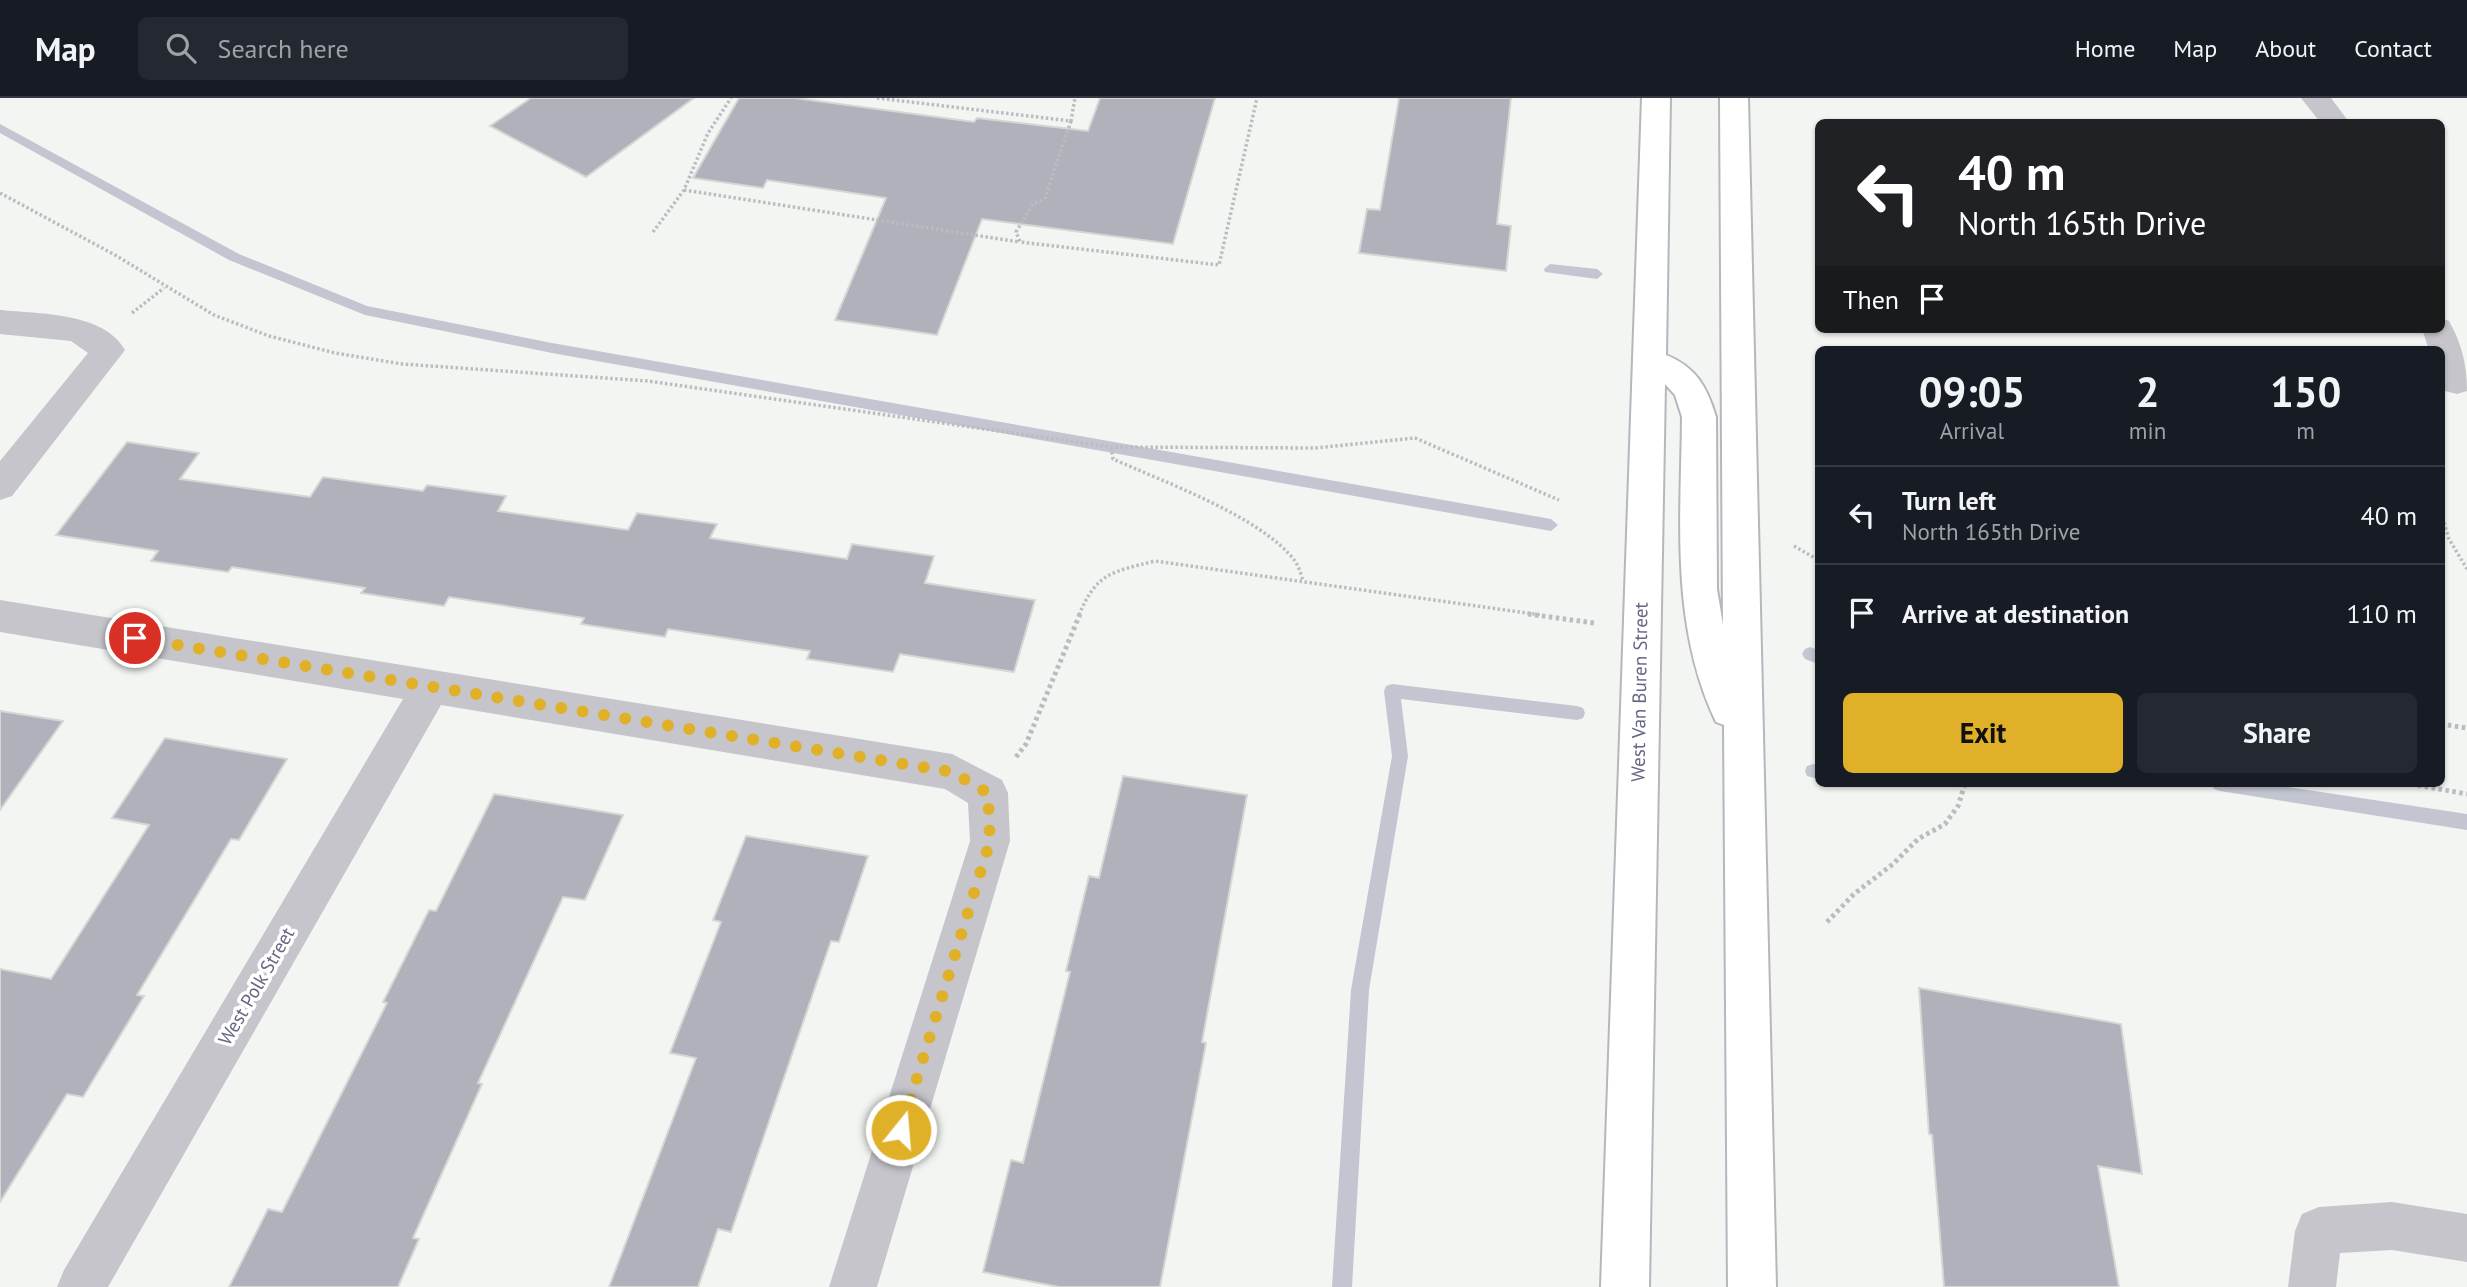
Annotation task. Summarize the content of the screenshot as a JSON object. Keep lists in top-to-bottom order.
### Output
{
  "streets": {
    "main road": ["West Van Buren Street"],
    "street": ["West Polk Street"]
  },
  "page": {
    "header": "Map",
    "search": "Search here",
    "nav": [
      "Home",
      "Map",
      "About",
      "Contact"
    ],
    "turn": ["40 m", "North 165th Drive"],
    "then": "Then",
    "eta": [
      "09:05",
      "Arrival",
      "2",
      "min",
      "150",
      "m"
    ],
    "list": [
      {
        "name": "Turn left",
        "note": "North 165th Drive",
        "value": "40 m"
      },
      {
        "name": "Arrive at destination",
        "value": "110 m"
      }
    ],
    "buttons": ["Exit", "Share"]
  }
}
